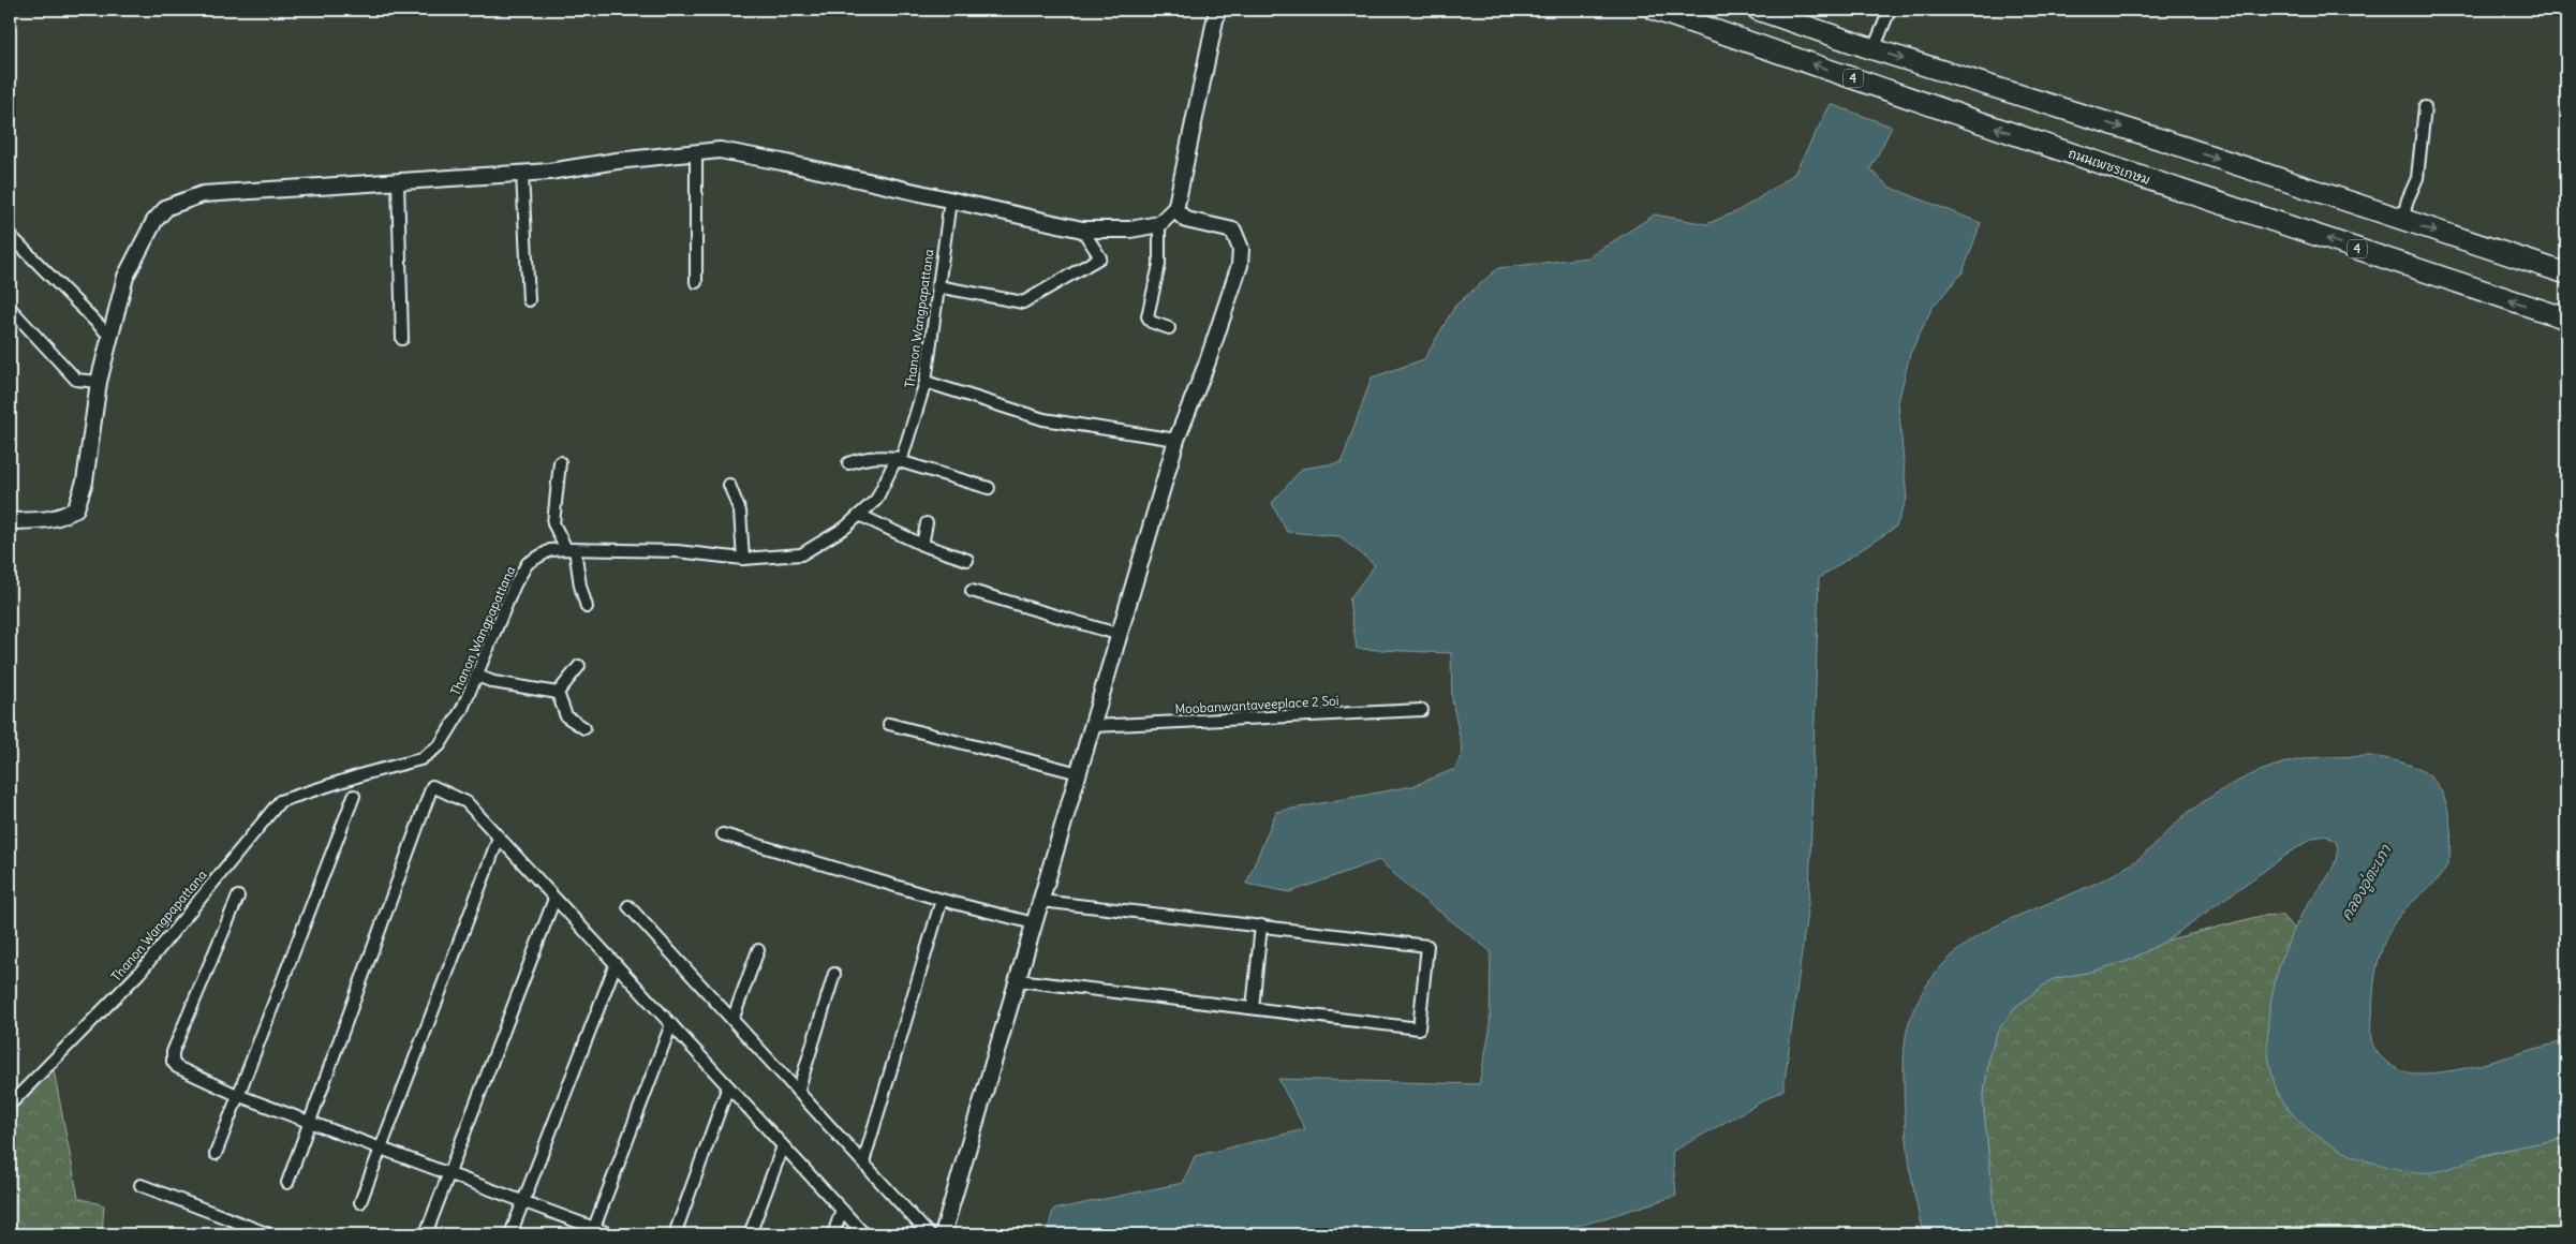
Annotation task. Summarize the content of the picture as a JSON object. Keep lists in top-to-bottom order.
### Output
{
  "streets": {
    "highway": ["4", "ถนนเพชรเกษม"],
    "street": ["Thanon Wangpapattana", "Moobanwantaveeplace 2 Soi"]
  },
  "water": ["คลองอู่ตะเภา"]
}
